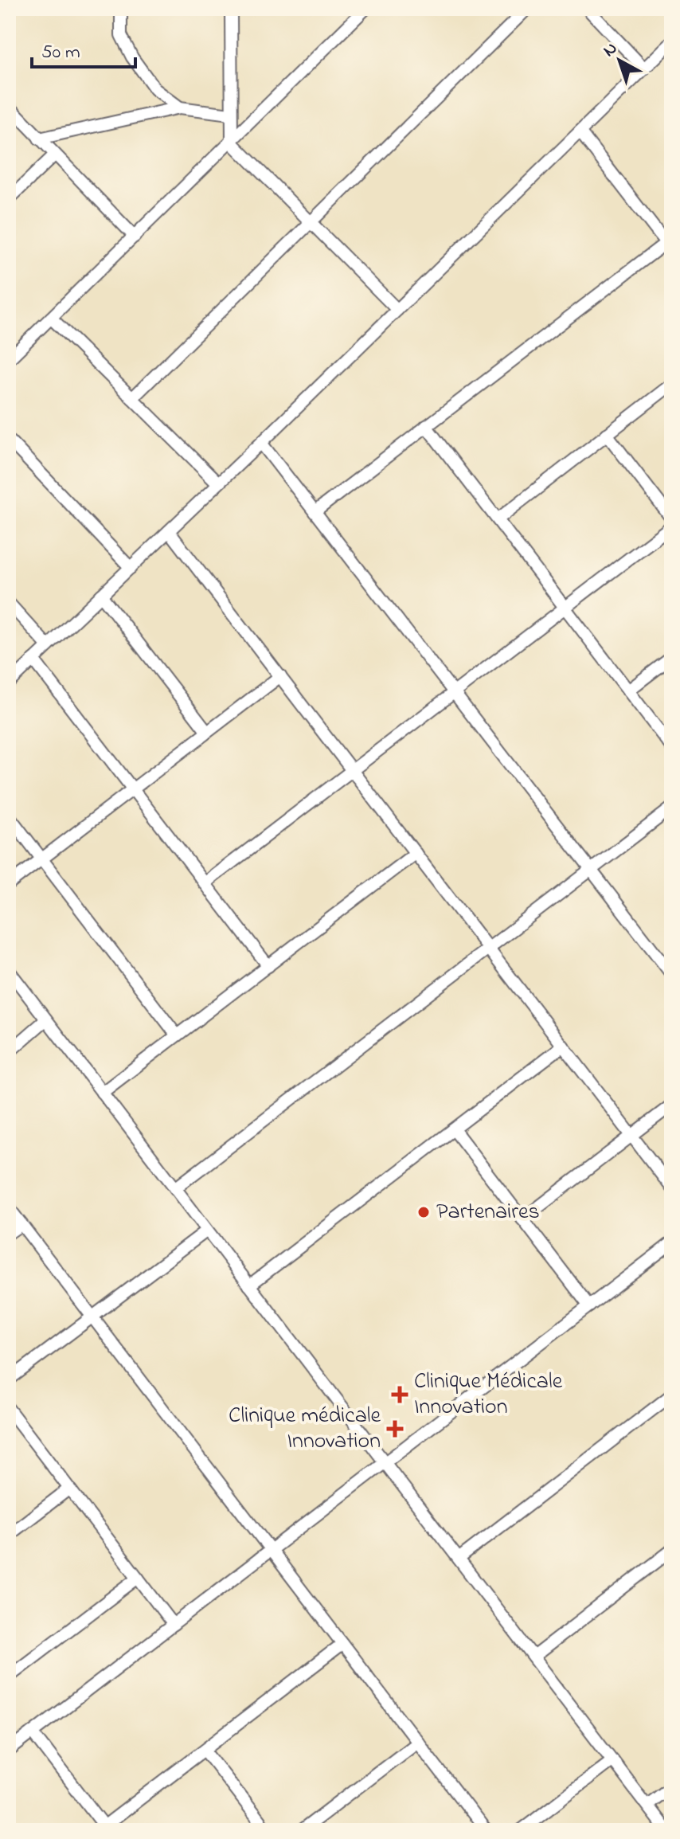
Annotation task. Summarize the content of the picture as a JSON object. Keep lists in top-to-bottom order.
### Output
{
  "places": {
    "other": ["Partenaires"],
    "health": ["Clinique Médicale Innovation", "Clinique médicale Innovation"]
  },
  "scale_bar": "50 m",
  "north": "top left"
}
